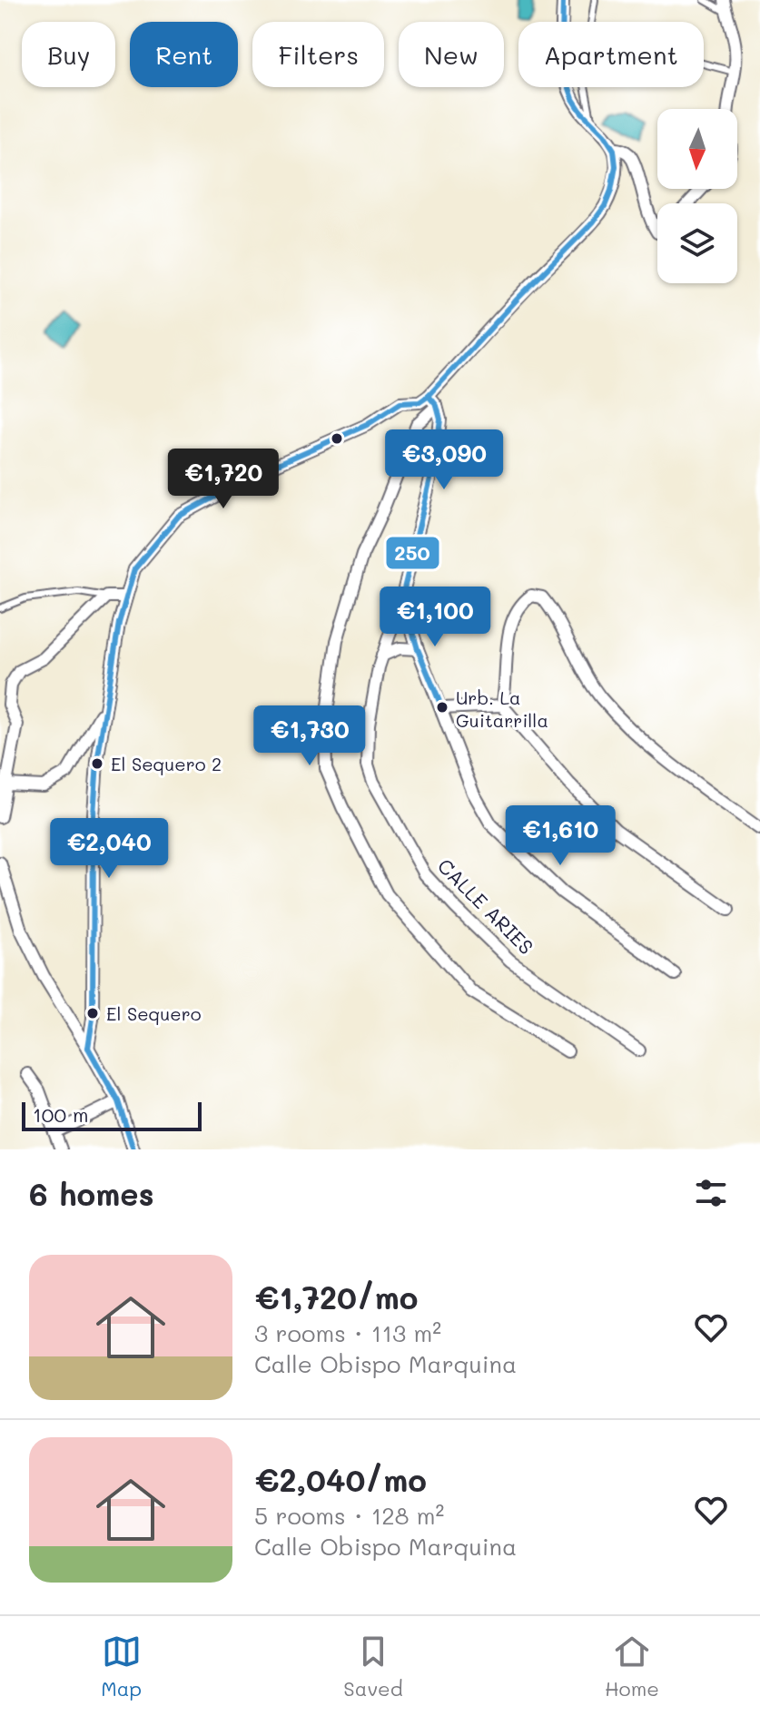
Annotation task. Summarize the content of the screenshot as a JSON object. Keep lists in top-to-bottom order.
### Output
{
  "streets": {
    "street": ["CALLE ARIES"]
  },
  "places": ["Urb. La Guitarrilla", "El Sequero 2", "El Sequero"],
  "lines": ["transit line 250"],
  "scale_bar": "100 m",
  "north": "bottom",
  "page": {
    "chip": [
      "Buy",
      "Rent",
      "Filters",
      "New",
      "Apartment"
    ],
    "price": [
      "€3,090",
      "€1,720",
      "€1,100",
      "€1,730",
      "€1,610",
      "€2,040"
    ],
    "scale": "100 m",
    "heading": "6 homes",
    "list": [
      {
        "name": "€1,720/mo",
        "note": "3 rooms · 113 m² · Calle Obispo Marquina"
      },
      {
        "name": "€2,040/mo",
        "note": "5 rooms · 128 m² · Calle Obispo Marquina"
      }
    ],
    "tabs": ["Map", "Saved", "Home"]
  }
}
